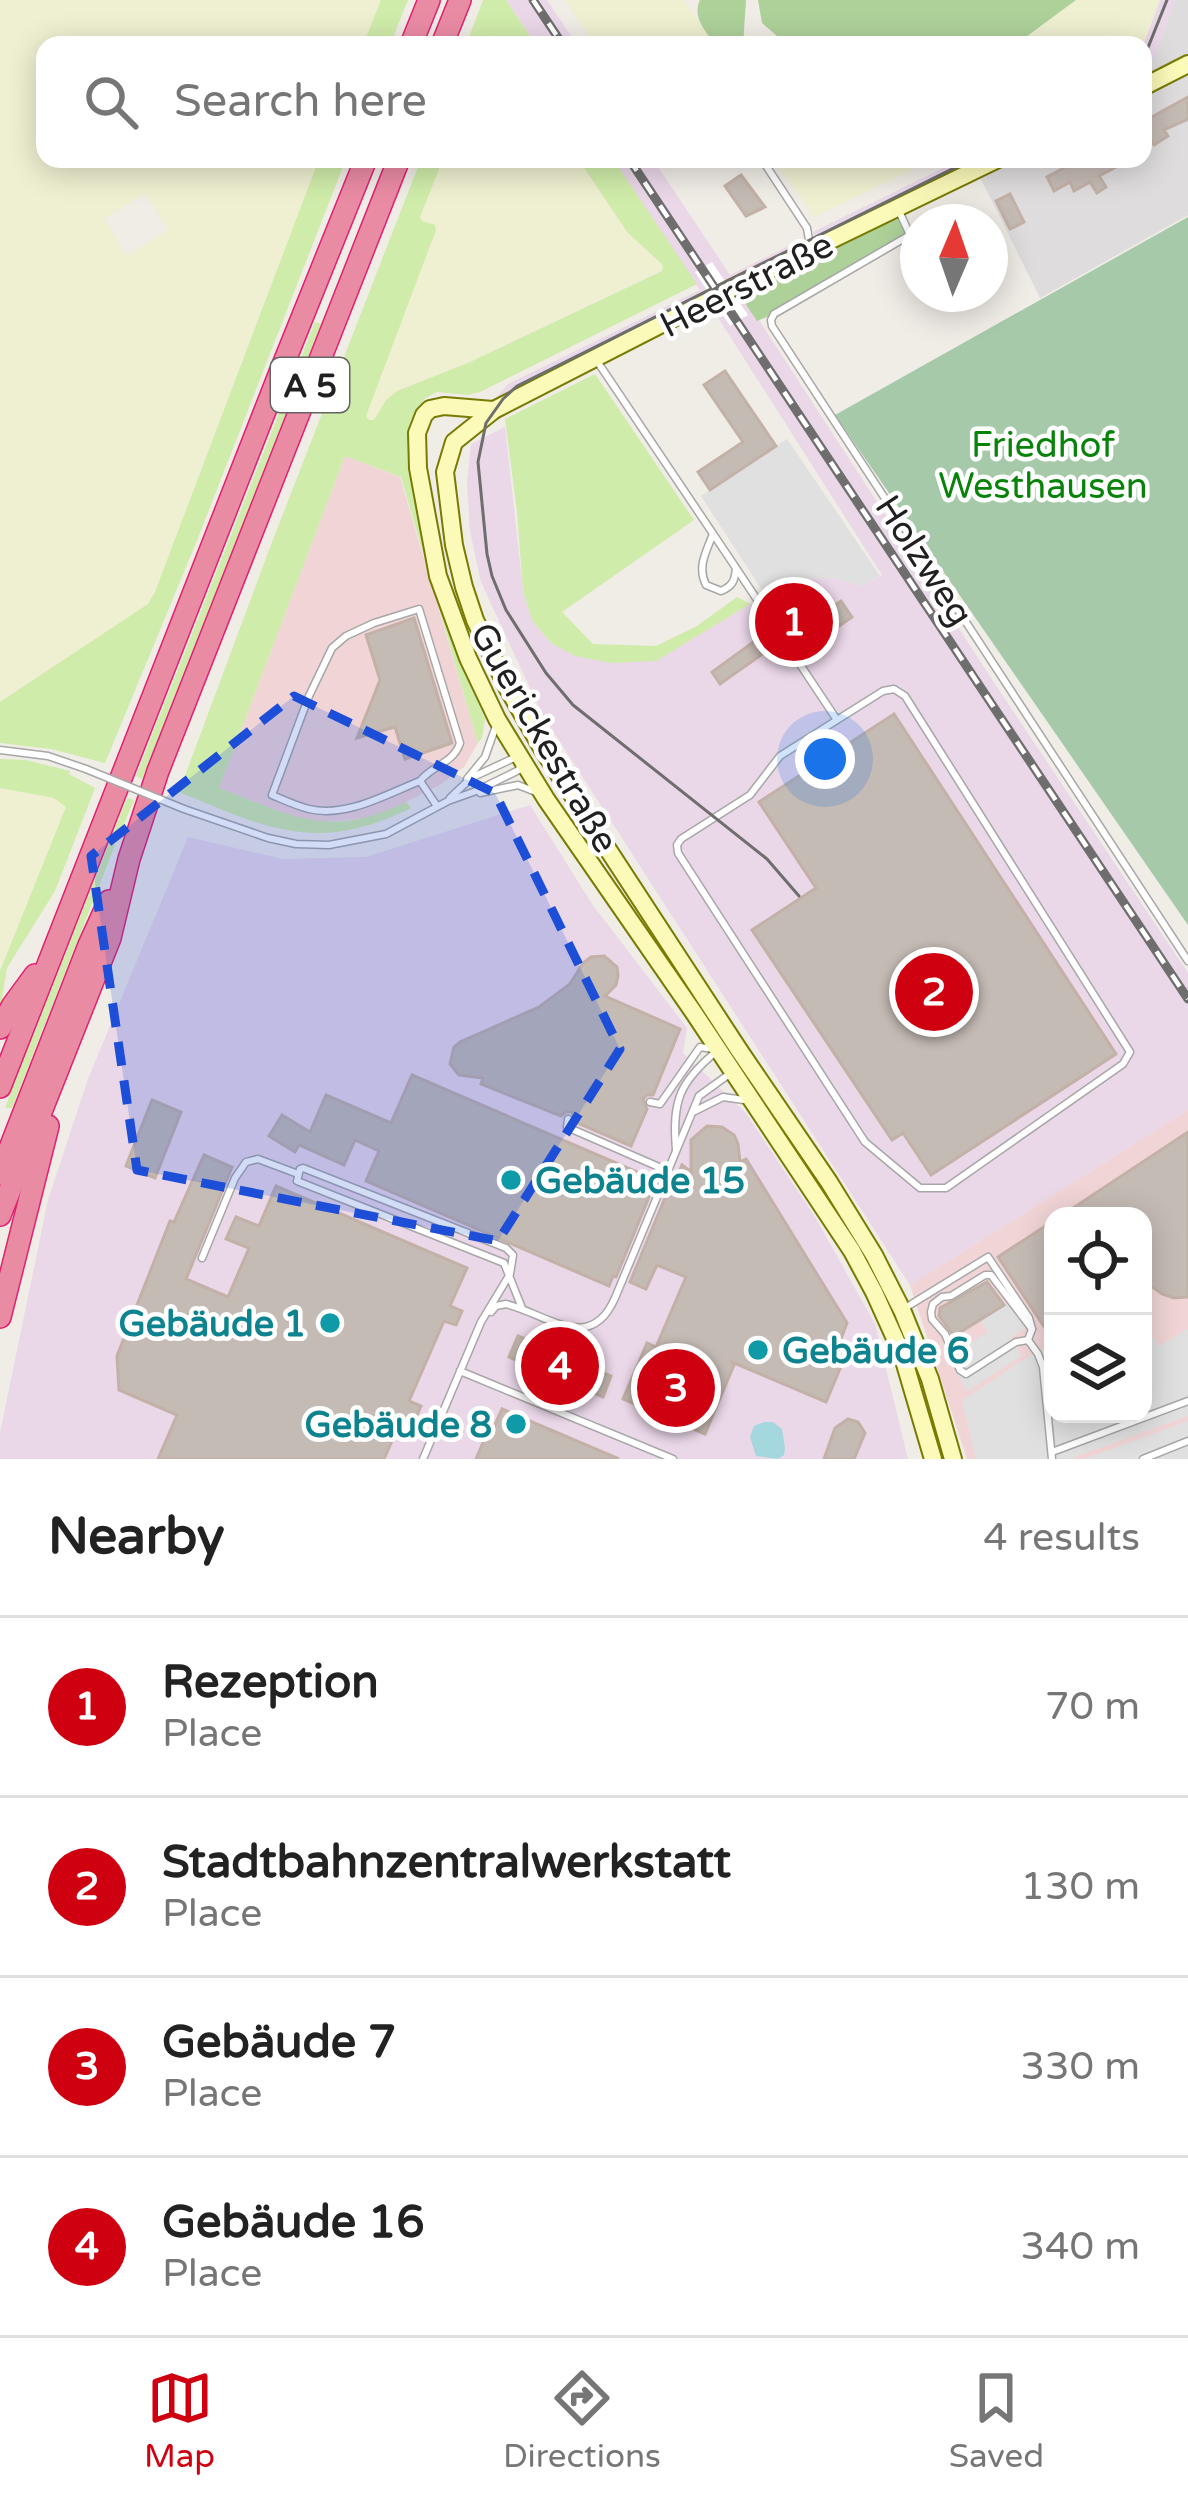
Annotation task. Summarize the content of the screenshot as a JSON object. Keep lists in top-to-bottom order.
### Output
{
  "streets": {
    "highway": ["A 5"],
    "main road": ["Heerstraße", "Guerickestraße"],
    "lane": ["Holzweg"]
  },
  "crossings": [
    ["Heerstraße", "Holzweg"],
    ["Heerstraße", "Guerickestraße"]
  ],
  "parks": ["Friedhof Westhausen"],
  "places": [
    "Gebäude 15",
    "Gebäude 1",
    "Gebäude 6",
    "Gebäude 8"
  ],
  "north": "top",
  "page": {
    "search": "Search here",
    "pins": [
      "1",
      "2",
      "4",
      "3"
    ],
    "heading": ["Nearby", "4 results"],
    "list": [
      {
        "mark": "1",
        "name": "Rezeption",
        "note": "Place",
        "value": "70 m"
      },
      {
        "mark": "2",
        "name": "Stadtbahnzentralwerkstatt",
        "note": "Place",
        "value": "130 m"
      },
      {
        "mark": "3",
        "name": "Gebäude 7",
        "note": "Place",
        "value": "330 m"
      },
      {
        "mark": "4",
        "name": "Gebäude 16",
        "note": "Place",
        "value": "340 m"
      }
    ],
    "nav": ["Map", "Directions", "Saved"]
  }
}
